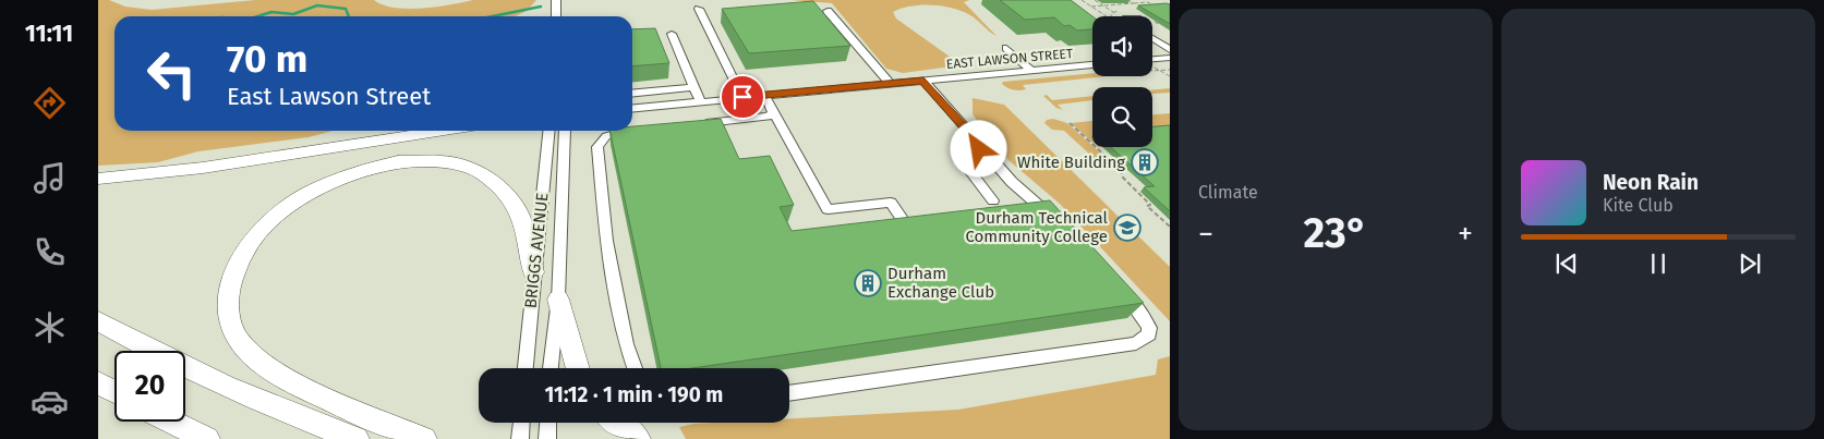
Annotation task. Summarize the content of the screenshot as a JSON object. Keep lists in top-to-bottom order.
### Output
{
  "streets": {
    "street": ["EAST LAWSON STREET", "BRIGGS AVENUE"]
  },
  "places": {
    "building": ["White Building", "Durham Exchange Club"],
    "school or university": ["Durham Technical Community College"]
  },
  "page": {
    "tabs": "11:11",
    "tile": "Climate",
    "turn": ["70 m", "East Lawson Street"],
    "song": ["Neon Rain", "Kite Club"],
    "heat": ["−", "23°", "+"],
    "limit": "20",
    "trip": "11:12 · 1 min · 190 m"
  }
}
